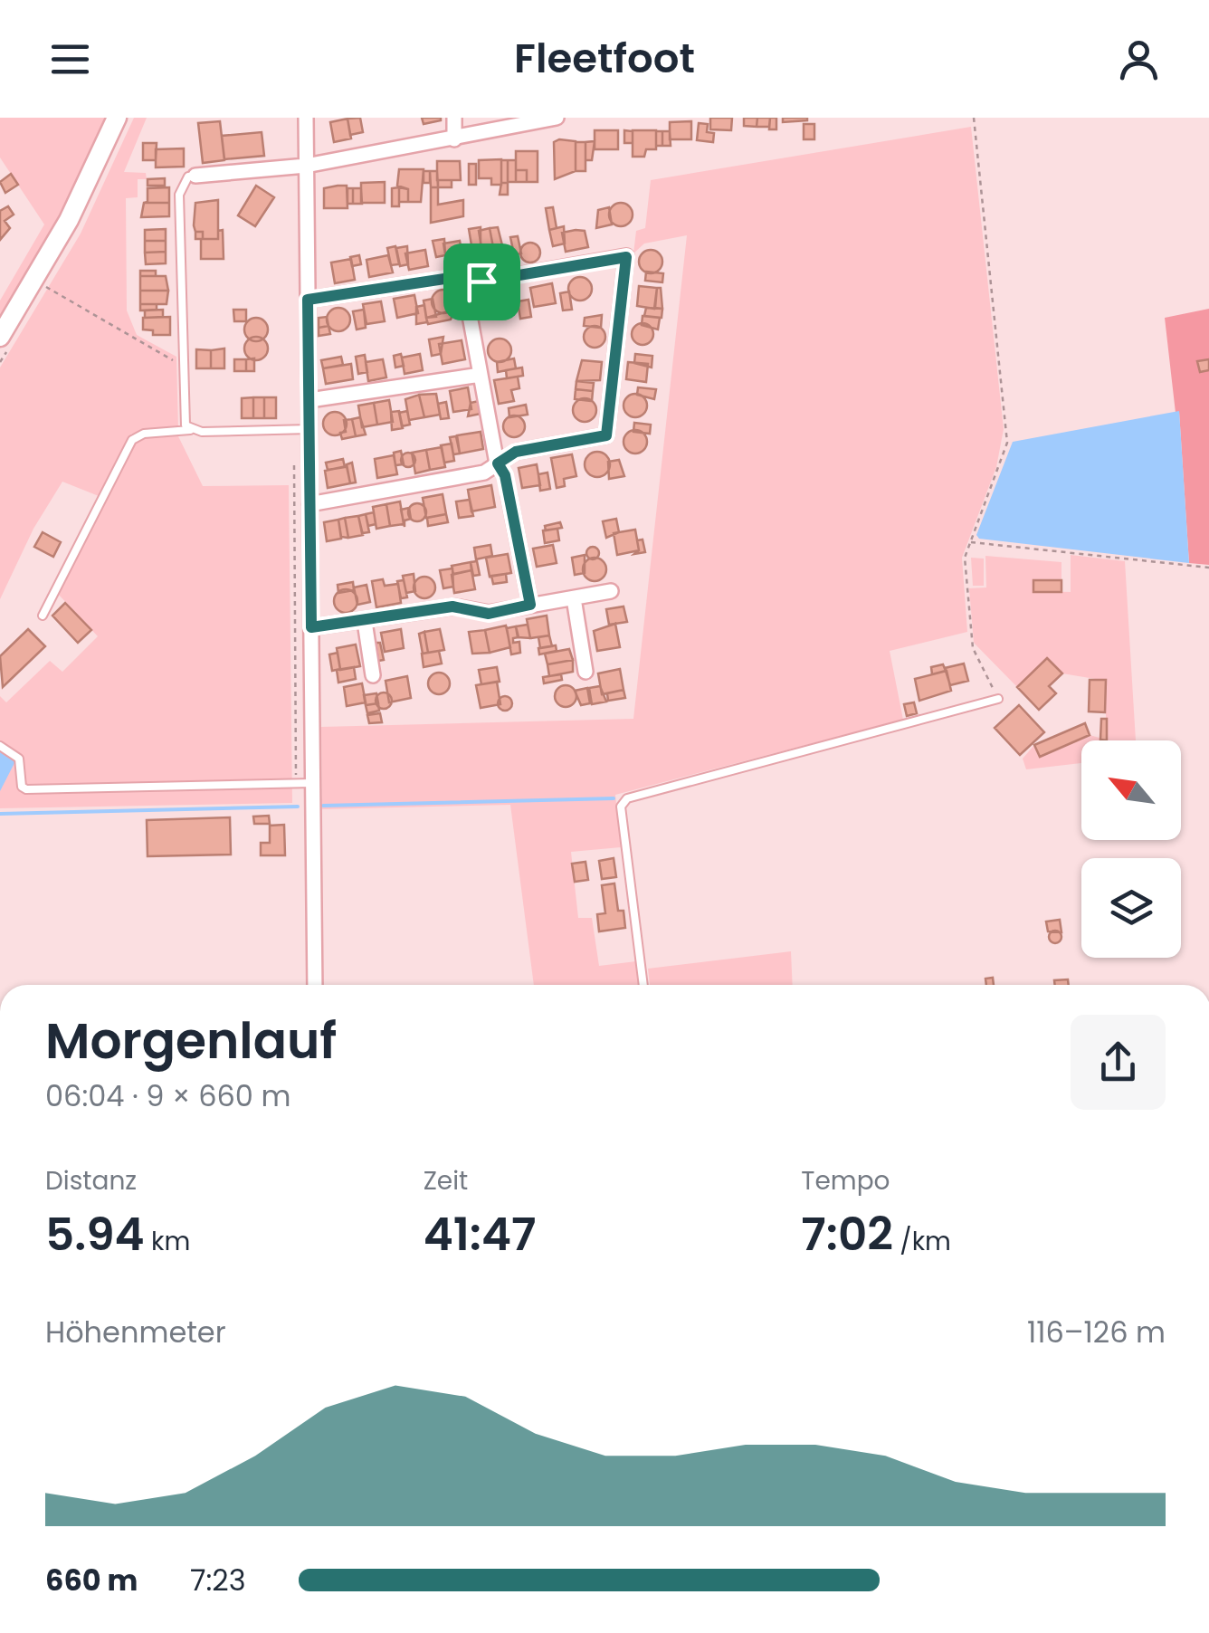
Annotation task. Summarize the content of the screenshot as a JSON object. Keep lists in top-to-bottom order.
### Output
{
  "north": "top left",
  "page": {
    "header": "Fleetfoot",
    "heading": ["Morgenlauf", "06:04 · 9 × 660 m"],
    "stats": [
      ["Distanz", "5.94 km"],
      ["Zeit", "41:47"],
      ["Tempo", "7:02 /km"]
    ],
    "chart": ["Höhenmeter", "116–126 m"],
    "list": [
      {
        "name": "660 m",
        "note": "7:23"
      }
    ]
  }
}
